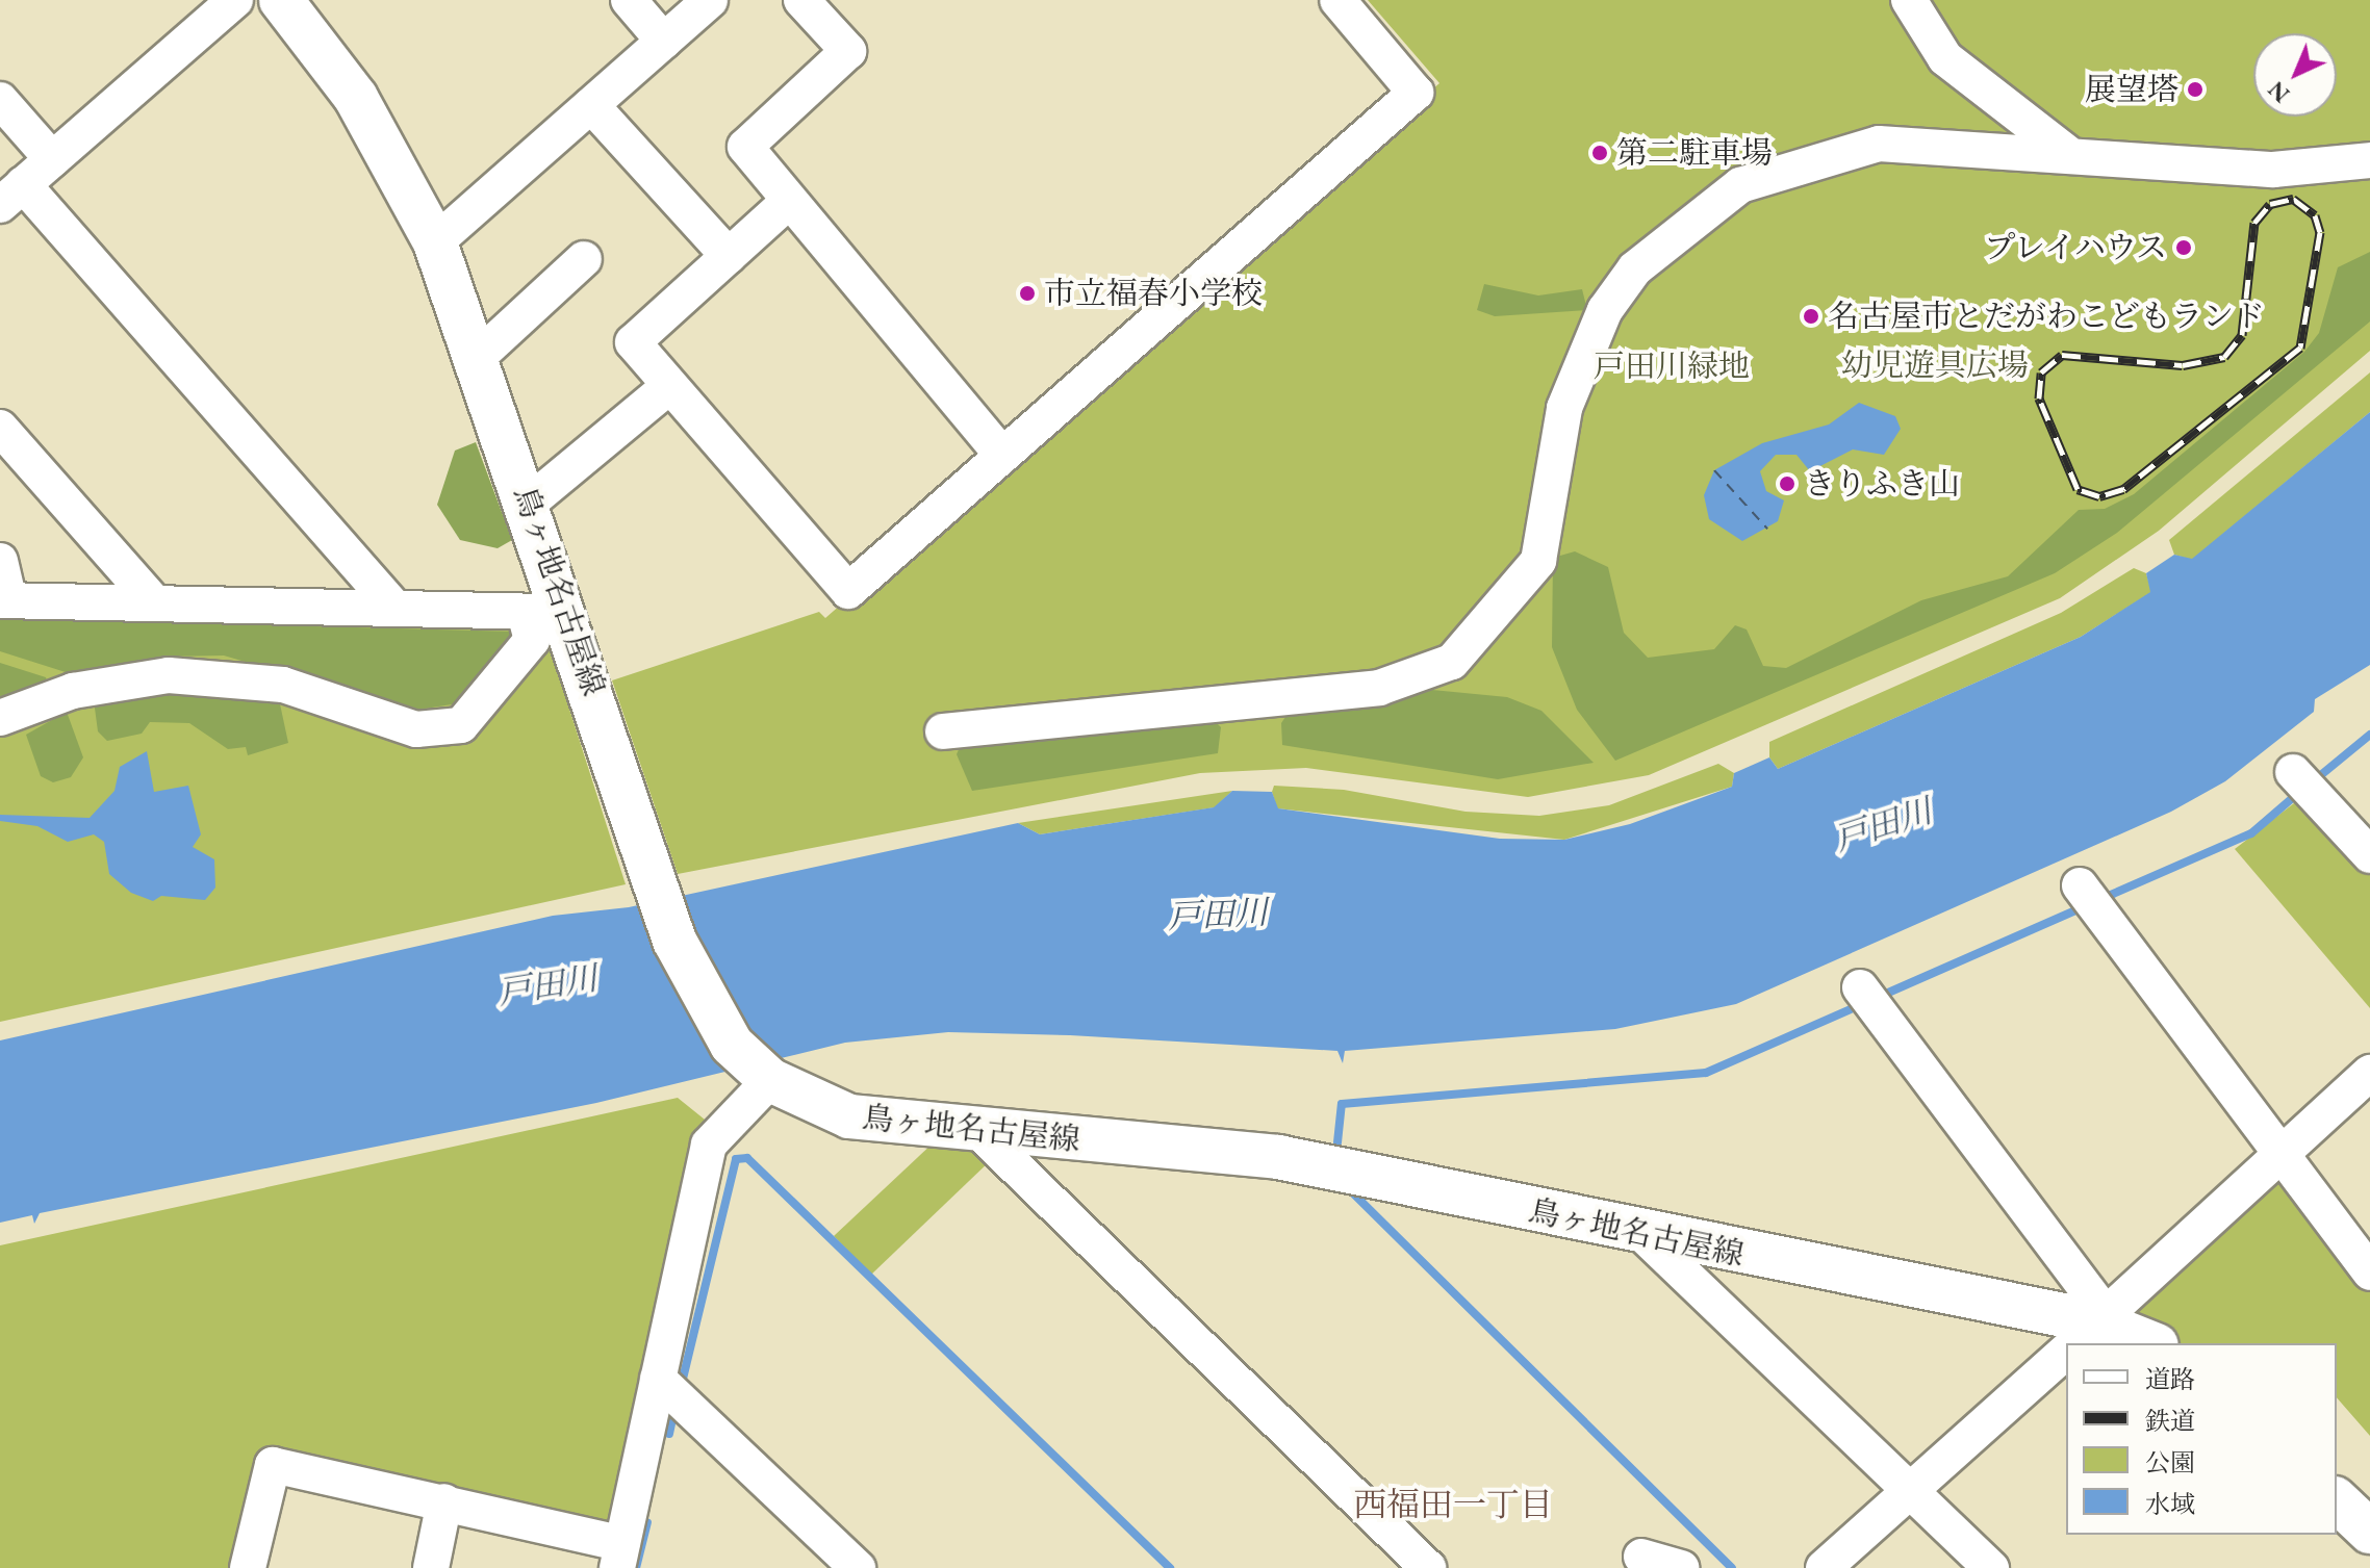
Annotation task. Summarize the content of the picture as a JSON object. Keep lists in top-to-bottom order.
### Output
{
  "streets": {
    "main road": ["鳥ヶ地名古屋線"]
  },
  "districts": ["西福田一丁目"],
  "water": ["戸田川"],
  "parks": ["幼児遊具広場", "戸田川緑地"],
  "places": [
    "展望塔",
    "第二駐車場",
    "プレイハウス",
    "市立福春小学校",
    "名古屋市とだがわこどもランド",
    "きりふき山"
  ],
  "legend": [
    "道路",
    "鉄道",
    "公園",
    "水域"
  ],
  "north": "bottom left"
}
